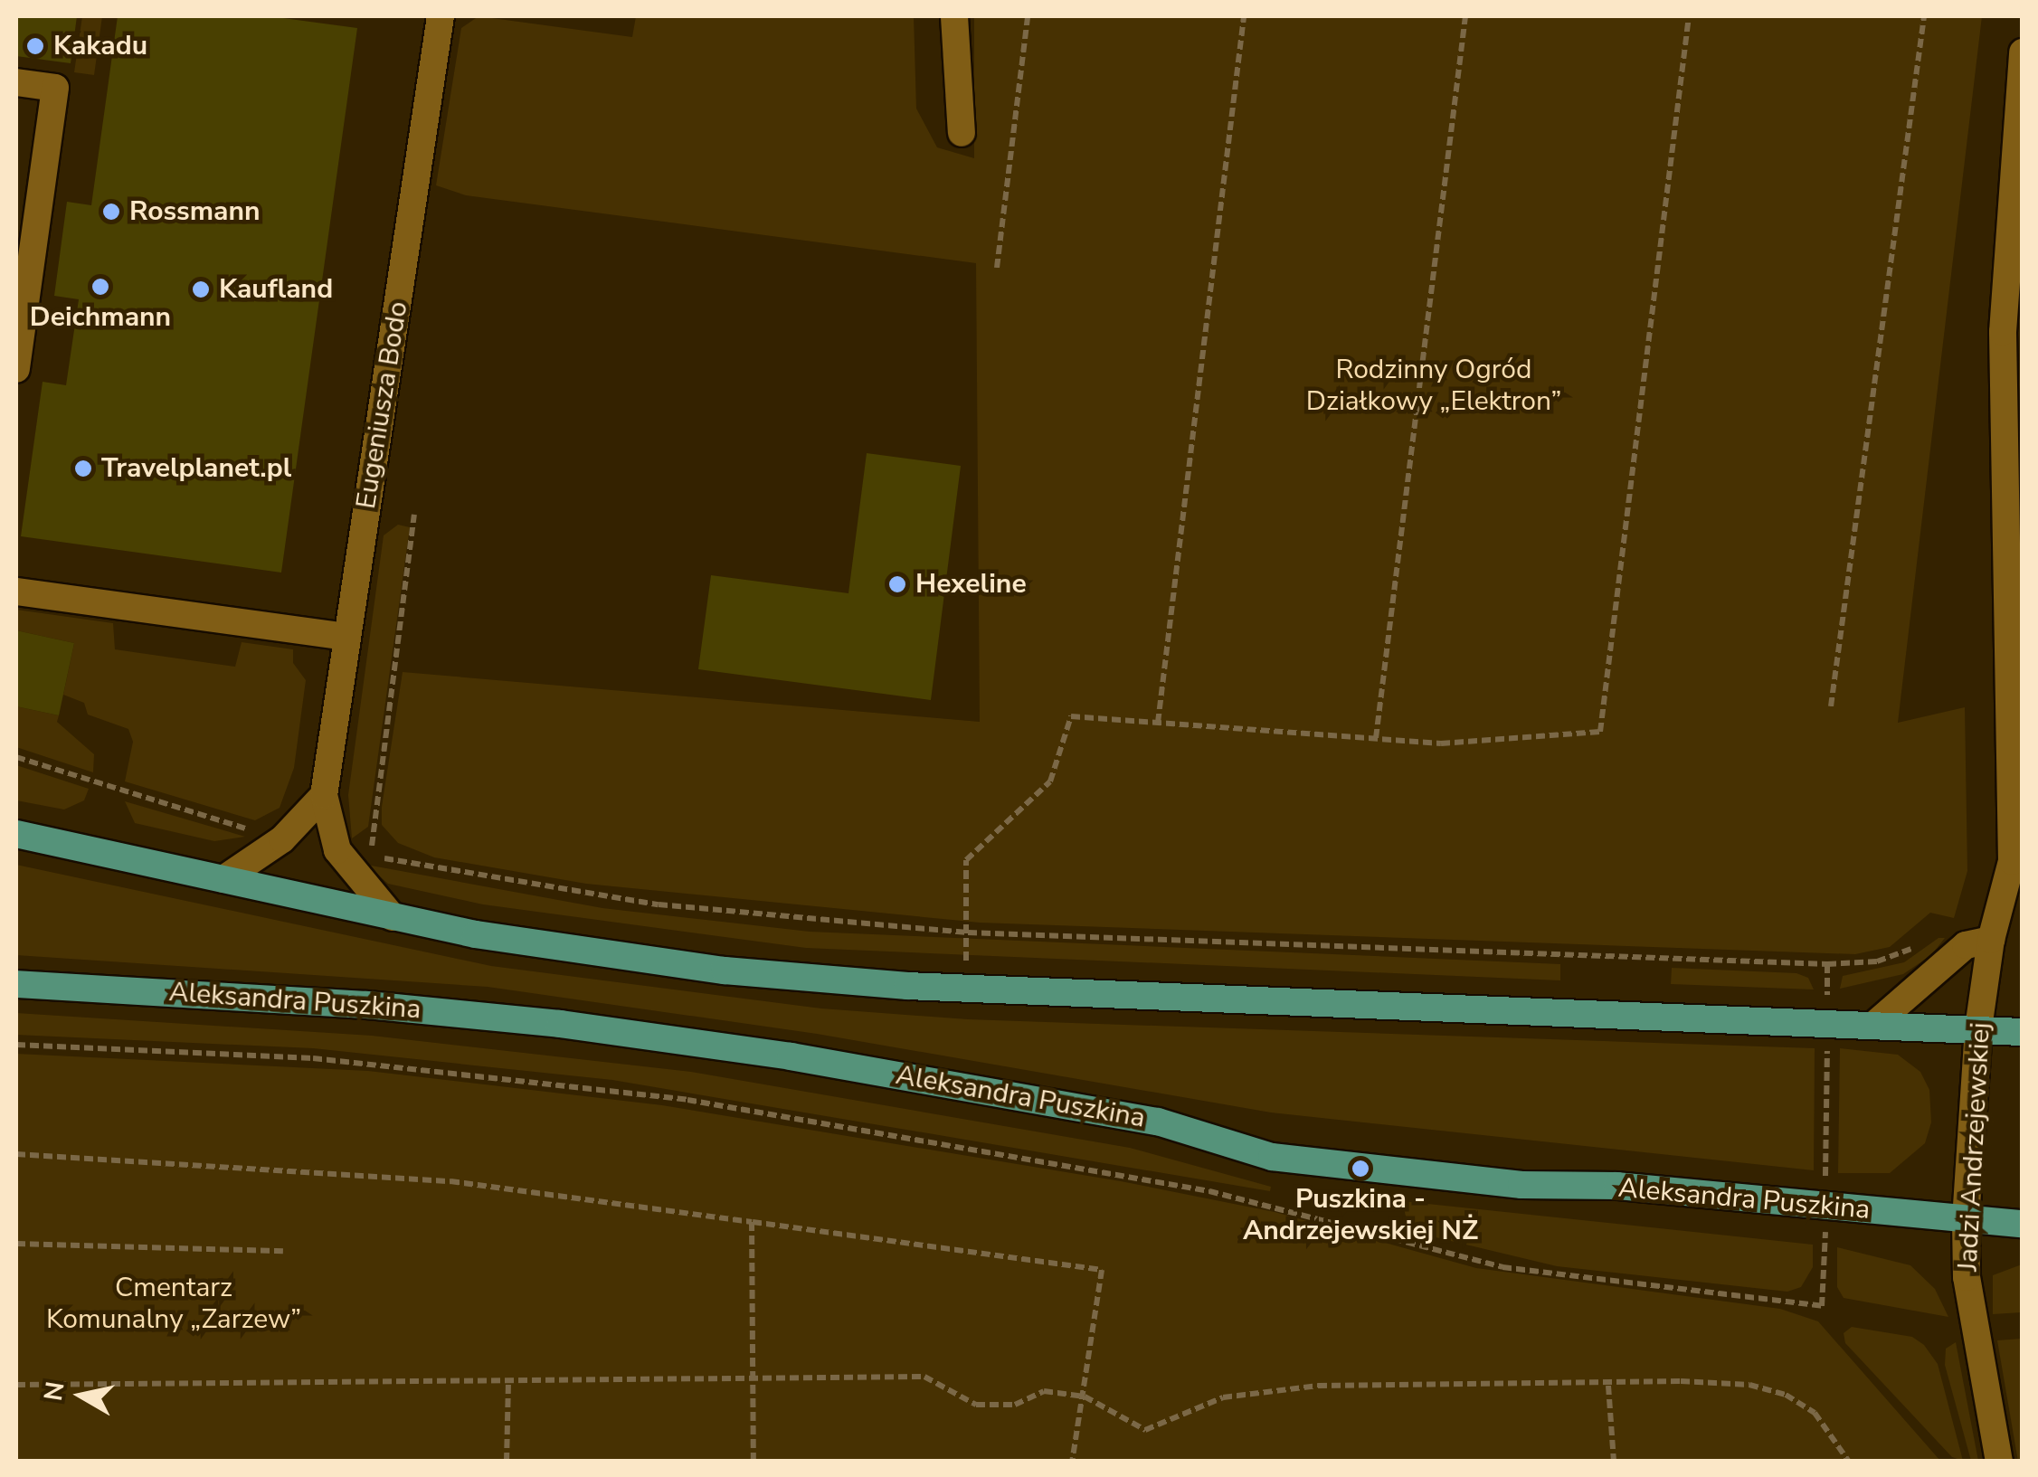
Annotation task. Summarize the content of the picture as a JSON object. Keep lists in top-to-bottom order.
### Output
{
  "streets": {
    "main road": ["Aleksandra Puszkina"],
    "street": ["Eugeniusza Bodo", "Jadzi Andrzejewskiej"]
  },
  "crossings": [
    ["Aleksandra Puszkina", "Jadzi Andrzejewskiej"]
  ],
  "parks": ["Rodzinny Ogród Działkowy „Elektron”", "Cmentarz Komunalny „Zarzew”"],
  "places": [
    "Kakadu",
    "Rossmann",
    "Deichmann",
    "Kaufland",
    "Travelplanet.pl",
    "Hexeline",
    "Puszkina - Andrzejewskiej NŻ"
  ],
  "north": "left"
}
